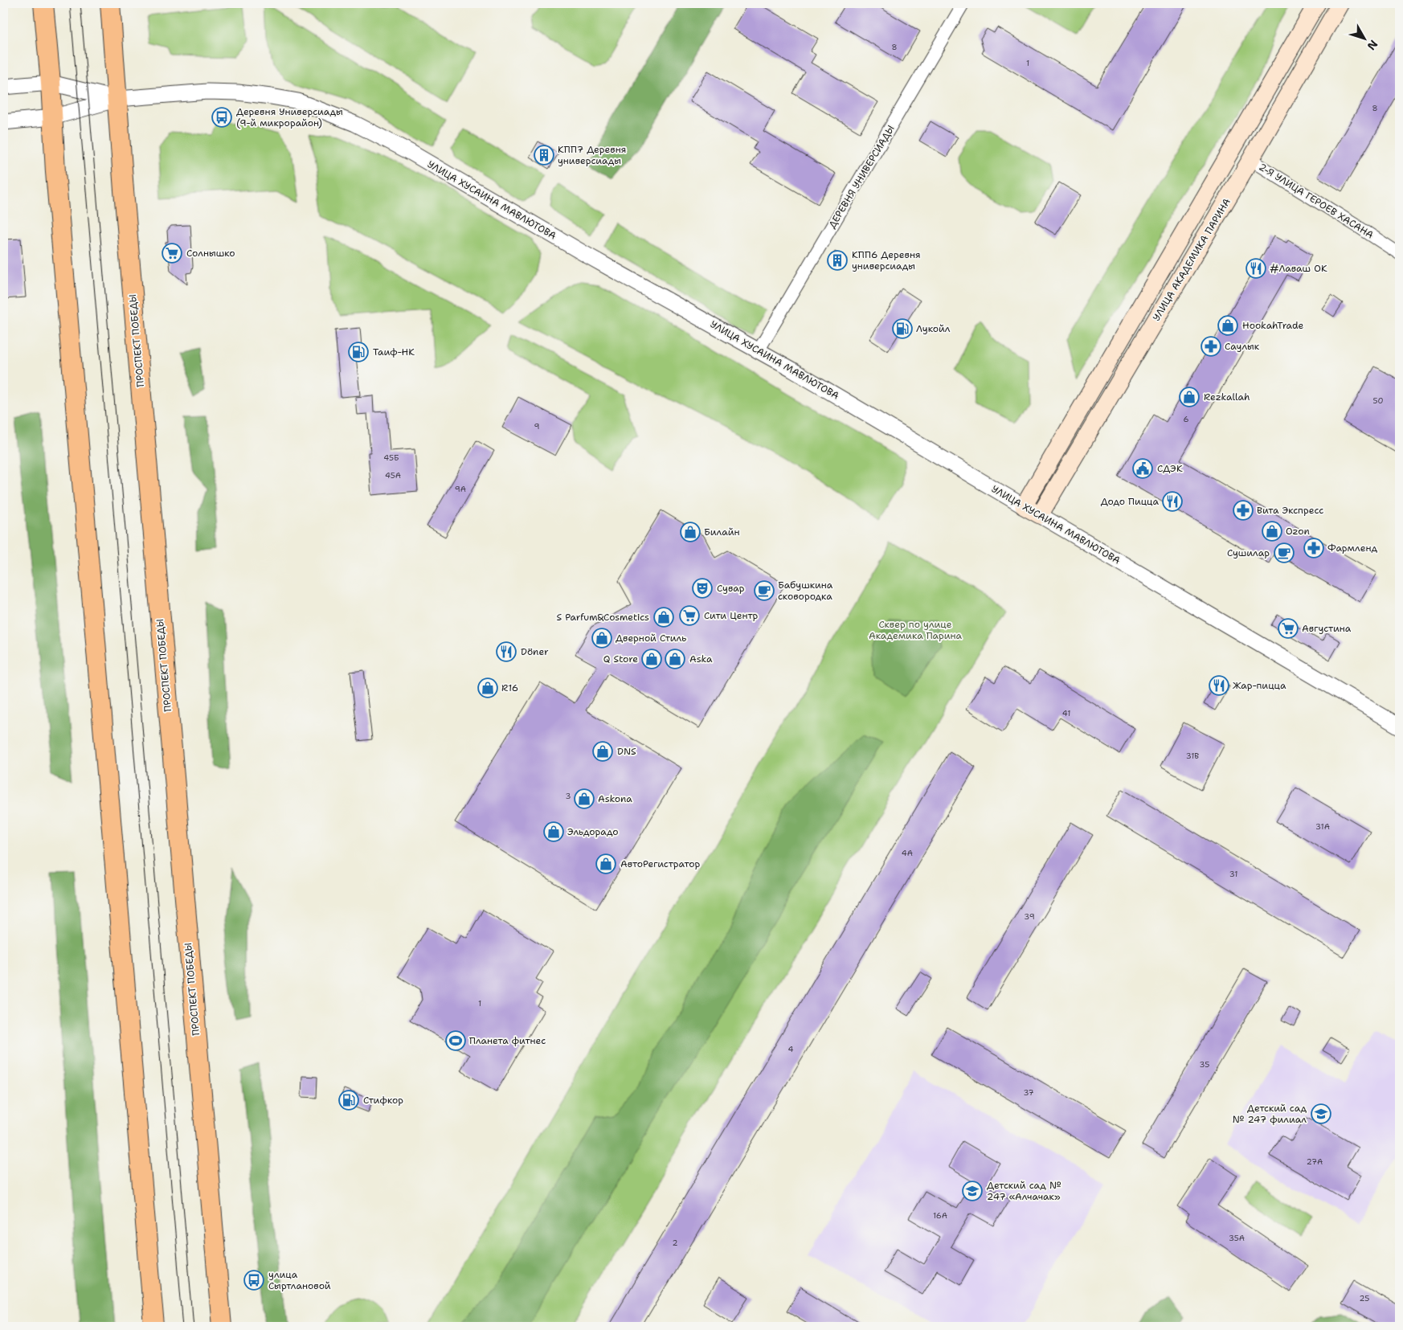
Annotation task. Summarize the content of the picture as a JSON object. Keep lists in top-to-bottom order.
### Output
{
  "streets": {
    "main road": [
      "УЛИЦА ХУСАИНА МАВЛЮТОВА",
      "2-Я УЛИЦА ГЕРОЕВ ХАСАНА",
      "УЛИЦА АКАДЕМИКА ПАРИНА",
      "ПРОСПЕКТ ПОБЕДЫ"
    ],
    "street": ["ДЕРЕВНЯ УНИВЕРСИАДЫ"]
  },
  "crossings": [
    ["ДЕРЕВНЯ УНИВЕРСИАДЫ", "УЛИЦА ХУСАИНА МАВЛЮТОВА"],
    ["УЛИЦА ХУСАИНА МАВЛЮТОВА", "УЛИЦА АКАДЕМИКА ПАРИНА"],
    ["УЛИЦА ХУСАИНА МАВЛЮТОВА", "ПРОСПЕКТ ПОБЕДЫ"],
    ["2-Я УЛИЦА ГЕРОЕВ ХАСАНА", "УЛИЦА АКАДЕМИКА ПАРИНА"]
  ],
  "parks": ["Сквер по улице Академика Парина"],
  "places": {
    "bus stop": ["Деревня Универсиады (9-й микрорайон)", "улица Сыртлановой"],
    "building": ["КПП7 Деревня универсиады", "КПП6 Деревня универсиады"],
    "supermarket": ["Солнышко", "Сити Центр", "Августина"],
    "restaurant": [
      "#Лаваш ОК",
      "Додо Пицца",
      "Döner",
      "Жар-пицца"
    ],
    "shop": [
      "HookahTrade",
      "Rezkallah",
      "Ozon",
      "Билайн",
      "S Parfum&Cosmetics",
      "Дверной Стиль",
      "Q Store",
      "Aska",
      "R16",
      "DNS",
      "Askona",
      "Эльдорадо",
      "АвтоРегистратор"
    ],
    "fuel station": ["Лукойл", "Таиф-НК", "Стифкор"],
    "pharmacy": ["Саулык", "Вита Экспресс", "Фармленд"],
    "public building": ["СДЭК"],
    "cafe": ["Сушилар", "Бабушкина сковородка"],
    "theatre": ["Сувар"],
    "sports": ["Планета фитнес"],
    "school or university": ["Детский сад № 247 филиал", "Детский сад № 247 «Алчачак»"]
  },
  "house_numbers": [
    "8",
    "1",
    "8",
    "50",
    "6",
    "9",
    "45Б",
    "45А",
    "9А",
    "41",
    "31В",
    "3",
    "31А",
    "4А",
    "31",
    "39",
    "1",
    "4",
    "35",
    "37",
    "27А",
    "16А",
    "35А",
    "2",
    "25"
  ],
  "north": "bottom right"
}
